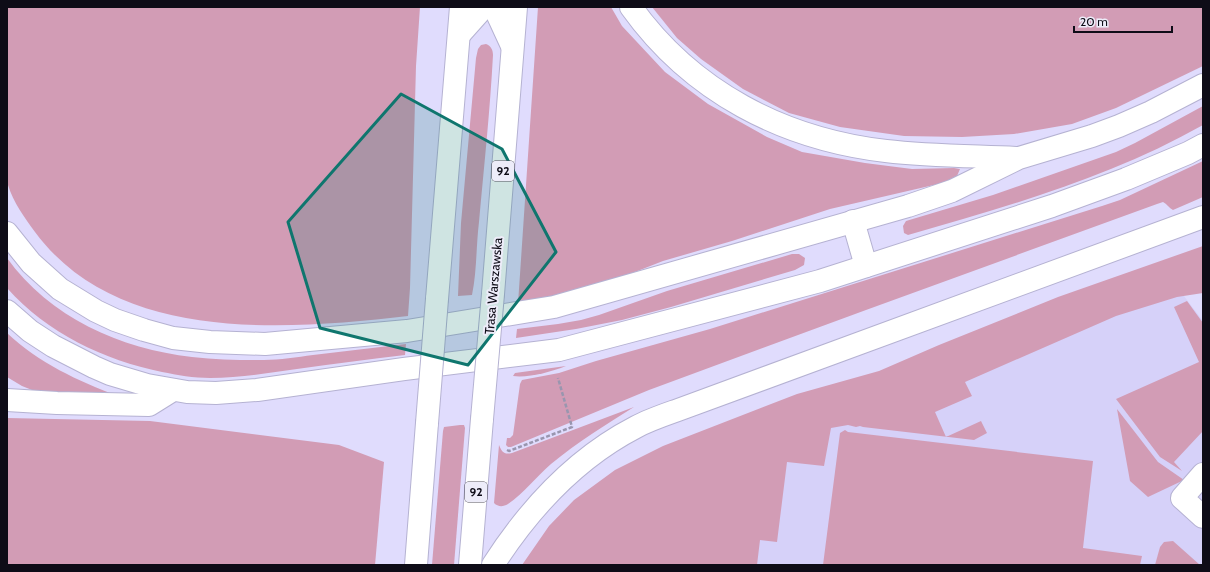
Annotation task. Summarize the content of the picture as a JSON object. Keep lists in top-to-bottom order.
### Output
{
  "streets": {
    "main road": ["92", "Trasa Warszawska"]
  },
  "scale_bar": "20 m"
}
